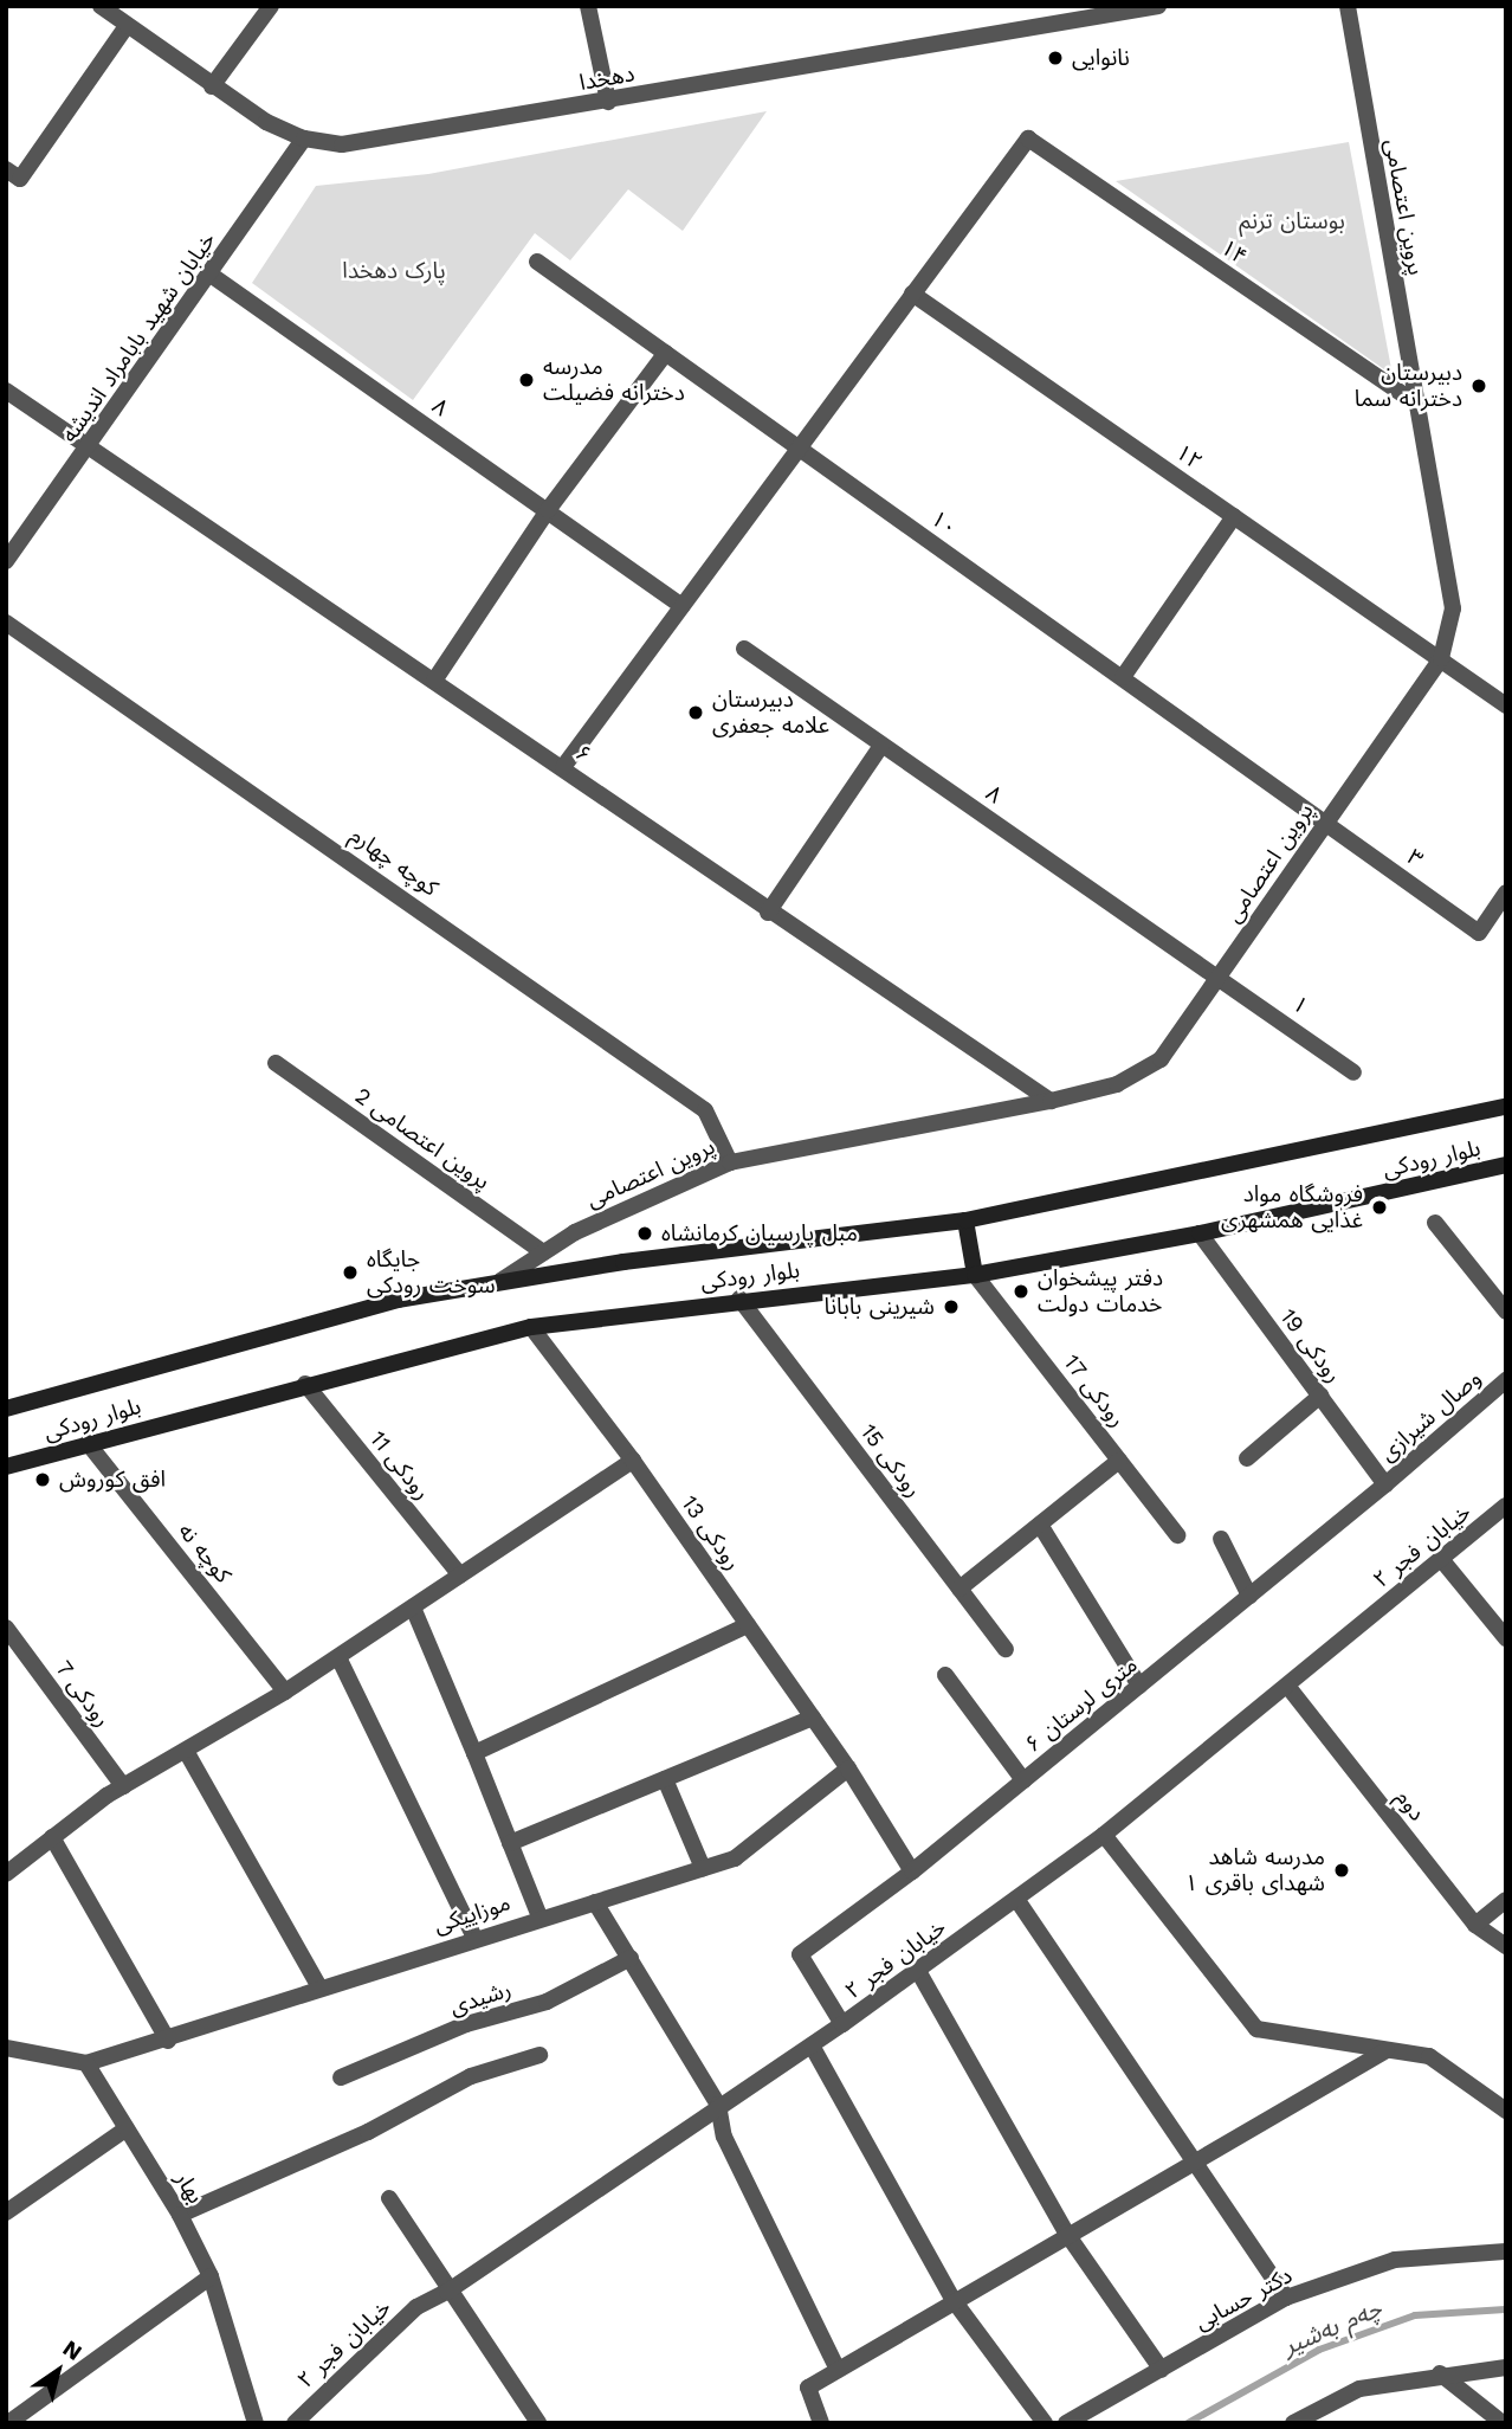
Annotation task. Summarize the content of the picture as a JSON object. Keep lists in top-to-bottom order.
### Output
{
  "streets": {
    "main road": ["بلوار رودکی"],
    "street": [
      "دهخدا",
      "پروین اعتصامی",
      "۱۴",
      "خیابان شهید بابامراد اندیشه",
      "۸",
      "۱۲",
      "۱۰",
      "۶",
      "۳",
      "کوچه چهارم",
      "۱",
      "پروین اعتصامی 2",
      "رودکی 19",
      "رودکی 17",
      "وصال شیرازی",
      "رودکی 15",
      "رودکی 11",
      "رودکی 13",
      "خیابان فجر ۲",
      "کوچه نه",
      "رودکی 7",
      "۶ متری لرستان",
      "دوم",
      "موزاییکی",
      "رشیدی",
      "بهار",
      "دکتر حسابی"
    ]
  },
  "crossings": [
    ["دهخدا", "خیابان شهید بابامراد اندیشه"],
    ["پروین اعتصامی", "۱۴"],
    ["پروین اعتصامی", "۸"],
    ["پروین اعتصامی", "۱۲"],
    ["پروین اعتصامی", "۱۰"],
    ["پروین اعتصامی", "۶"],
    ["پروین اعتصامی", "۳"],
    ["پروین اعتصامی", "کوچه چهارم"],
    ["پروین اعتصامی", "۱"],
    ["پروین اعتصامی", "پروین اعتصامی 2"],
    ["پروین اعتصامی", "بلوار رودکی"],
    ["۱۴", "۱۲"],
    ["خیابان شهید بابامراد اندیشه", "۸"],
    ["خیابان شهید بابامراد اندیشه", "۶"],
    ["۸", "۱"],
    ["۱۰", "۳"],
    ["بلوار رودکی", "رودکی 19"],
    ["بلوار رودکی", "رودکی 17"],
    ["بلوار رودکی", "رودکی 15"],
    ["بلوار رودکی", "رودکی 11"],
    ["بلوار رودکی", "رودکی 13"],
    ["بلوار رودکی", "کوچه نه"],
    ["رودکی 19", "وصال شیرازی"],
    ["رودکی 19", "۶ متری لرستان"],
    ["وصال شیرازی", "۶ متری لرستان"],
    ["رودکی 13", "۶ متری لرستان"],
    ["رودکی 13", "موزاییکی"],
    ["خیابان فجر ۲", "۶ متری لرستان"],
    ["خیابان فجر ۲", "دوم"],
    ["موزاییکی", "بهار"]
  ],
  "water": ["چەم بەشیر"],
  "parks": ["بوستان ترنم", "پارک دهخدا"],
  "places": [
    "نانوایی",
    "مدرسه دخترانه فضيلت",
    "دبیرستان دخترانه سما",
    "دبیرستان علامه جعفری",
    "فروشگاه مواد غذایی همشهری",
    "مبل پارسیان کرمانشاه",
    "جایگاه سوخت رودکی",
    "دفتر پیشخوان خدمات دولت",
    "شیرینی بابانا",
    "افق کوروش",
    "مدرسه شاهد شهدای باقری ۱"
  ],
  "north": "top right"
}
